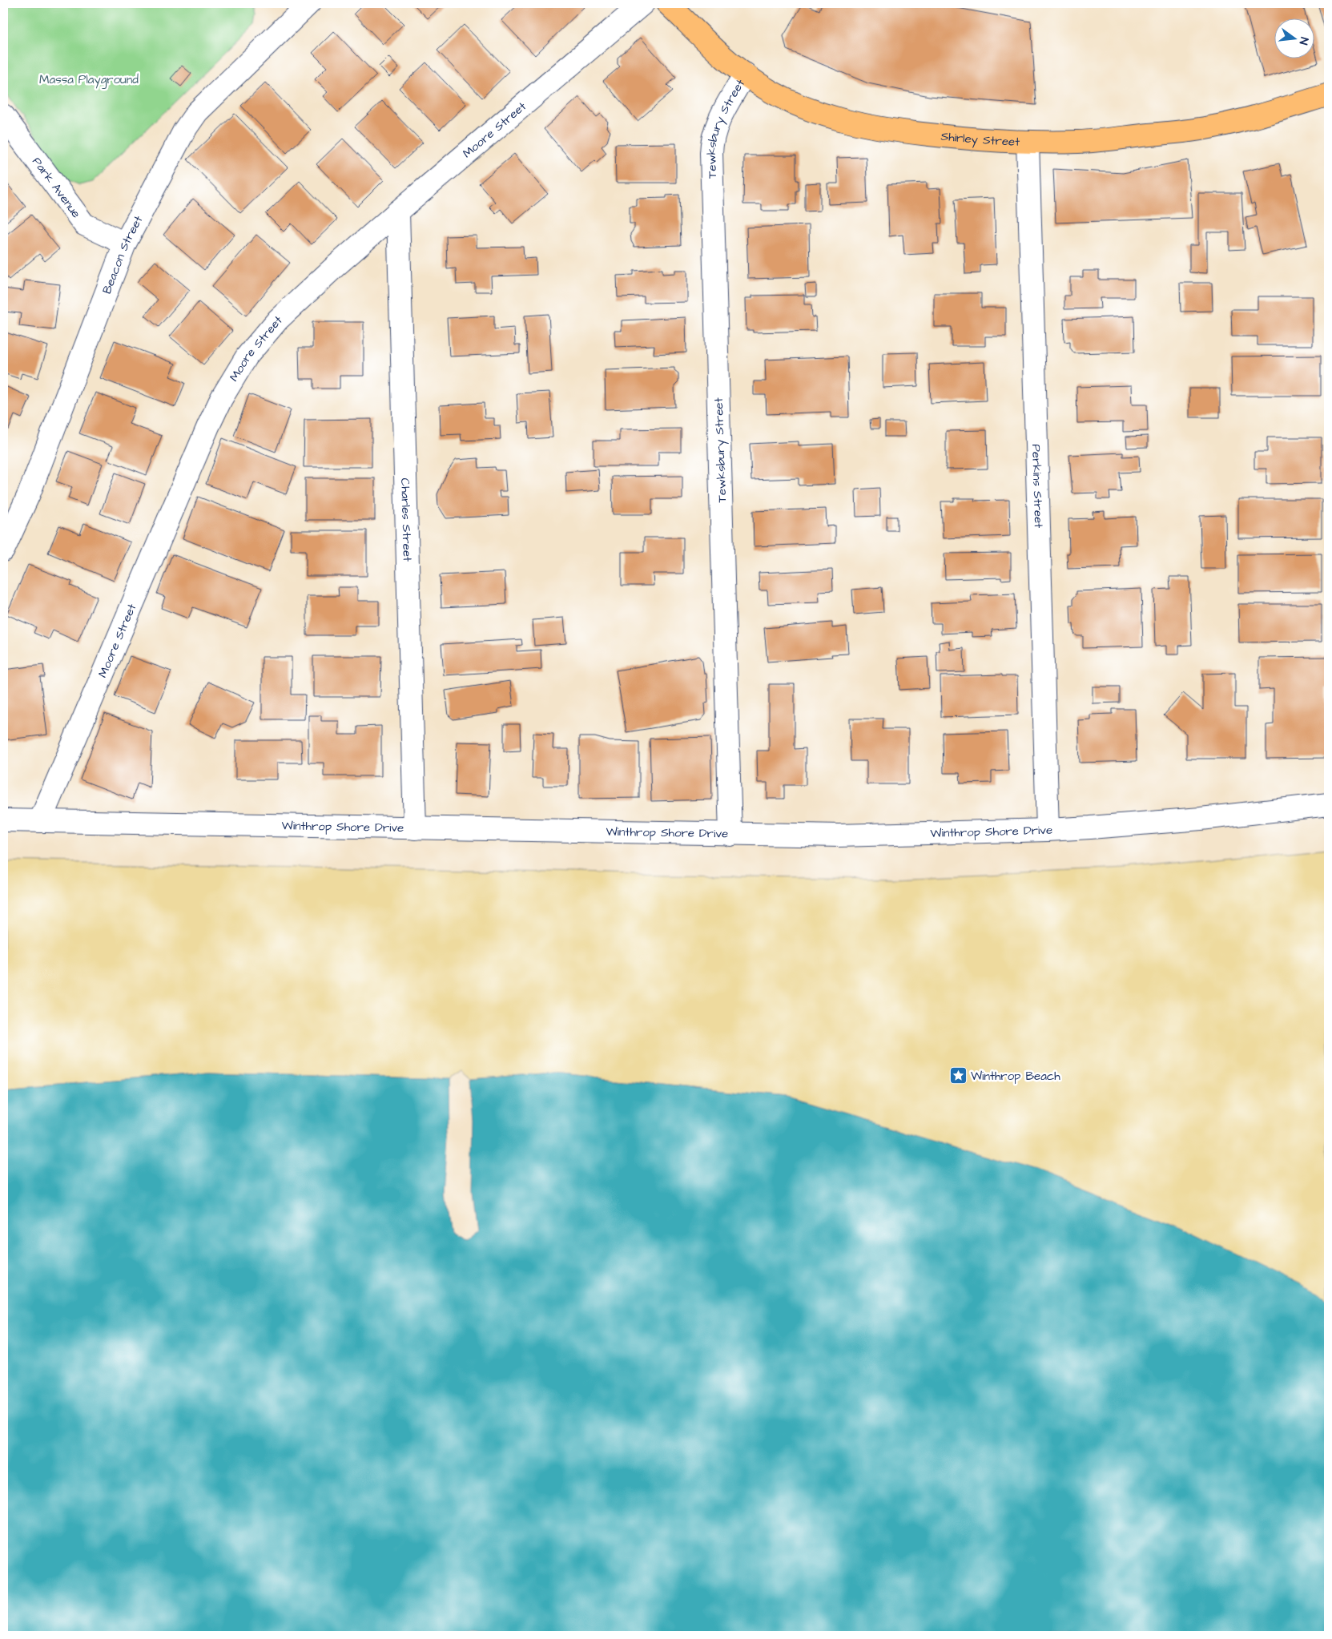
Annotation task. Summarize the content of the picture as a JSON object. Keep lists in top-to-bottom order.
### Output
{
  "streets": {
    "main road": ["Shirley Street"],
    "street": [
      "Moore Street",
      "Tewksbury Street",
      "Park Avenue",
      "Beacon Street",
      "Perkins Street",
      "Charles Street",
      "Winthrop Shore Drive"
    ]
  },
  "crossings": [
    ["Moore Street", "Charles Street"],
    ["Moore Street", "Winthrop Shore Drive"],
    ["Tewksbury Street", "Shirley Street"],
    ["Tewksbury Street", "Winthrop Shore Drive"],
    ["Shirley Street", "Perkins Street"],
    ["Park Avenue", "Beacon Street"],
    ["Perkins Street", "Winthrop Shore Drive"],
    ["Charles Street", "Winthrop Shore Drive"]
  ],
  "parks": ["Massa Playground"],
  "places": {
    "place": ["Winthrop Beach"]
  },
  "north": "right"
}
